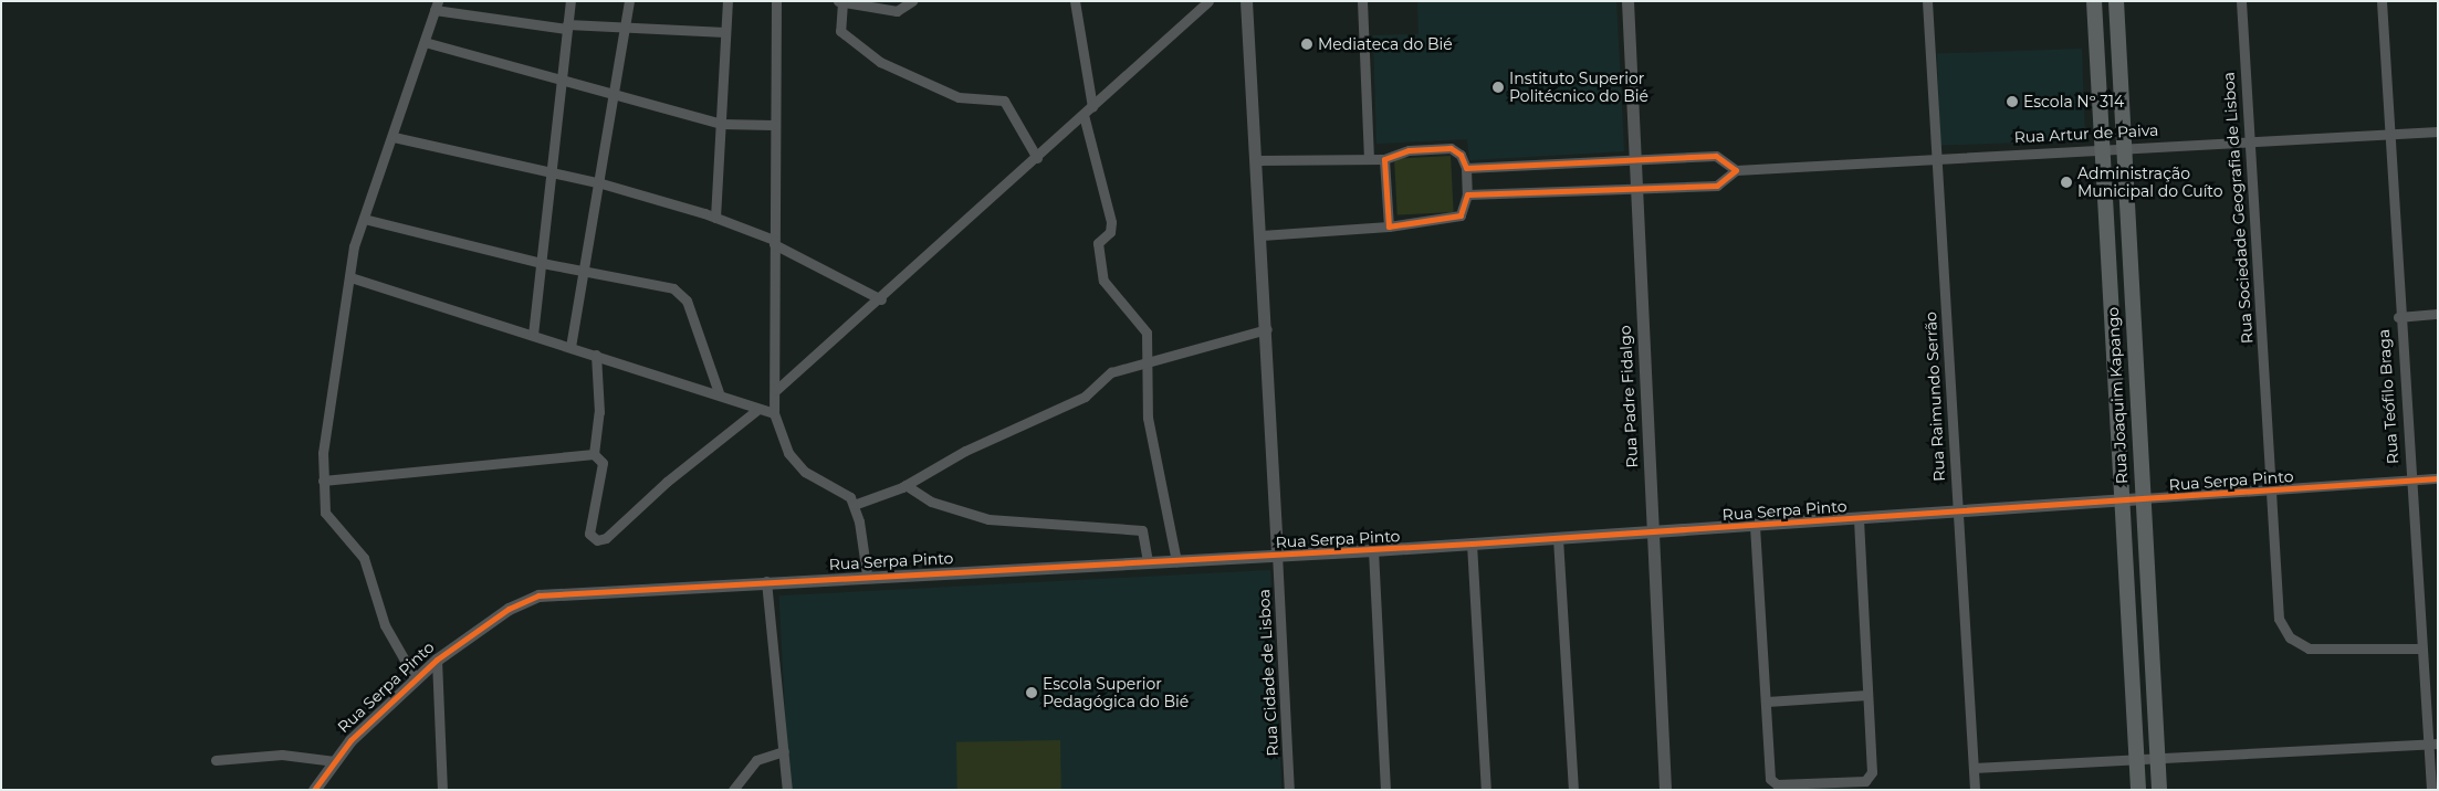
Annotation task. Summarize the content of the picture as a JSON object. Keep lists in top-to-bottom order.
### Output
{
  "streets": {
    "main road": ["Rua Joaquim Kapango"],
    "street": [
      "Rua Artur de Paiva",
      "Rua Sociedade Geografia de Lisboa",
      "Rua Padre Fidalgo",
      "Rua Raimundo Serrão",
      "Rua Teófilo Braga",
      "Rua Serpa Pinto",
      "Rua Cidade de Lisboa"
    ]
  },
  "crossings": [
    ["Rua Artur de Paiva", "Rua Sociedade Geografia de Lisboa"],
    ["Rua Artur de Paiva", "Rua Joaquim Kapango"],
    ["Rua Artur de Paiva", "Rua Raimundo Serrão"],
    ["Rua Artur de Paiva", "Rua Teófilo Braga"],
    ["Rua Sociedade Geografia de Lisboa", "Rua Teófilo Braga"],
    ["Rua Sociedade Geografia de Lisboa", "Rua Serpa Pinto"],
    ["Rua Joaquim Kapango", "Rua Serpa Pinto"],
    ["Rua Padre Fidalgo", "Rua Serpa Pinto"],
    ["Rua Raimundo Serrão", "Rua Serpa Pinto"],
    ["Rua Teófilo Braga", "Rua Serpa Pinto"],
    ["Rua Serpa Pinto", "Rua Cidade de Lisboa"]
  ],
  "places": [
    "Mediateca do Bié",
    "Instituto Superior Politécnico do Bié",
    "Escola Nº 314",
    "Administração Municipal do Cuíto",
    "Escola Superior Pedagógica do Bié"
  ]
}
